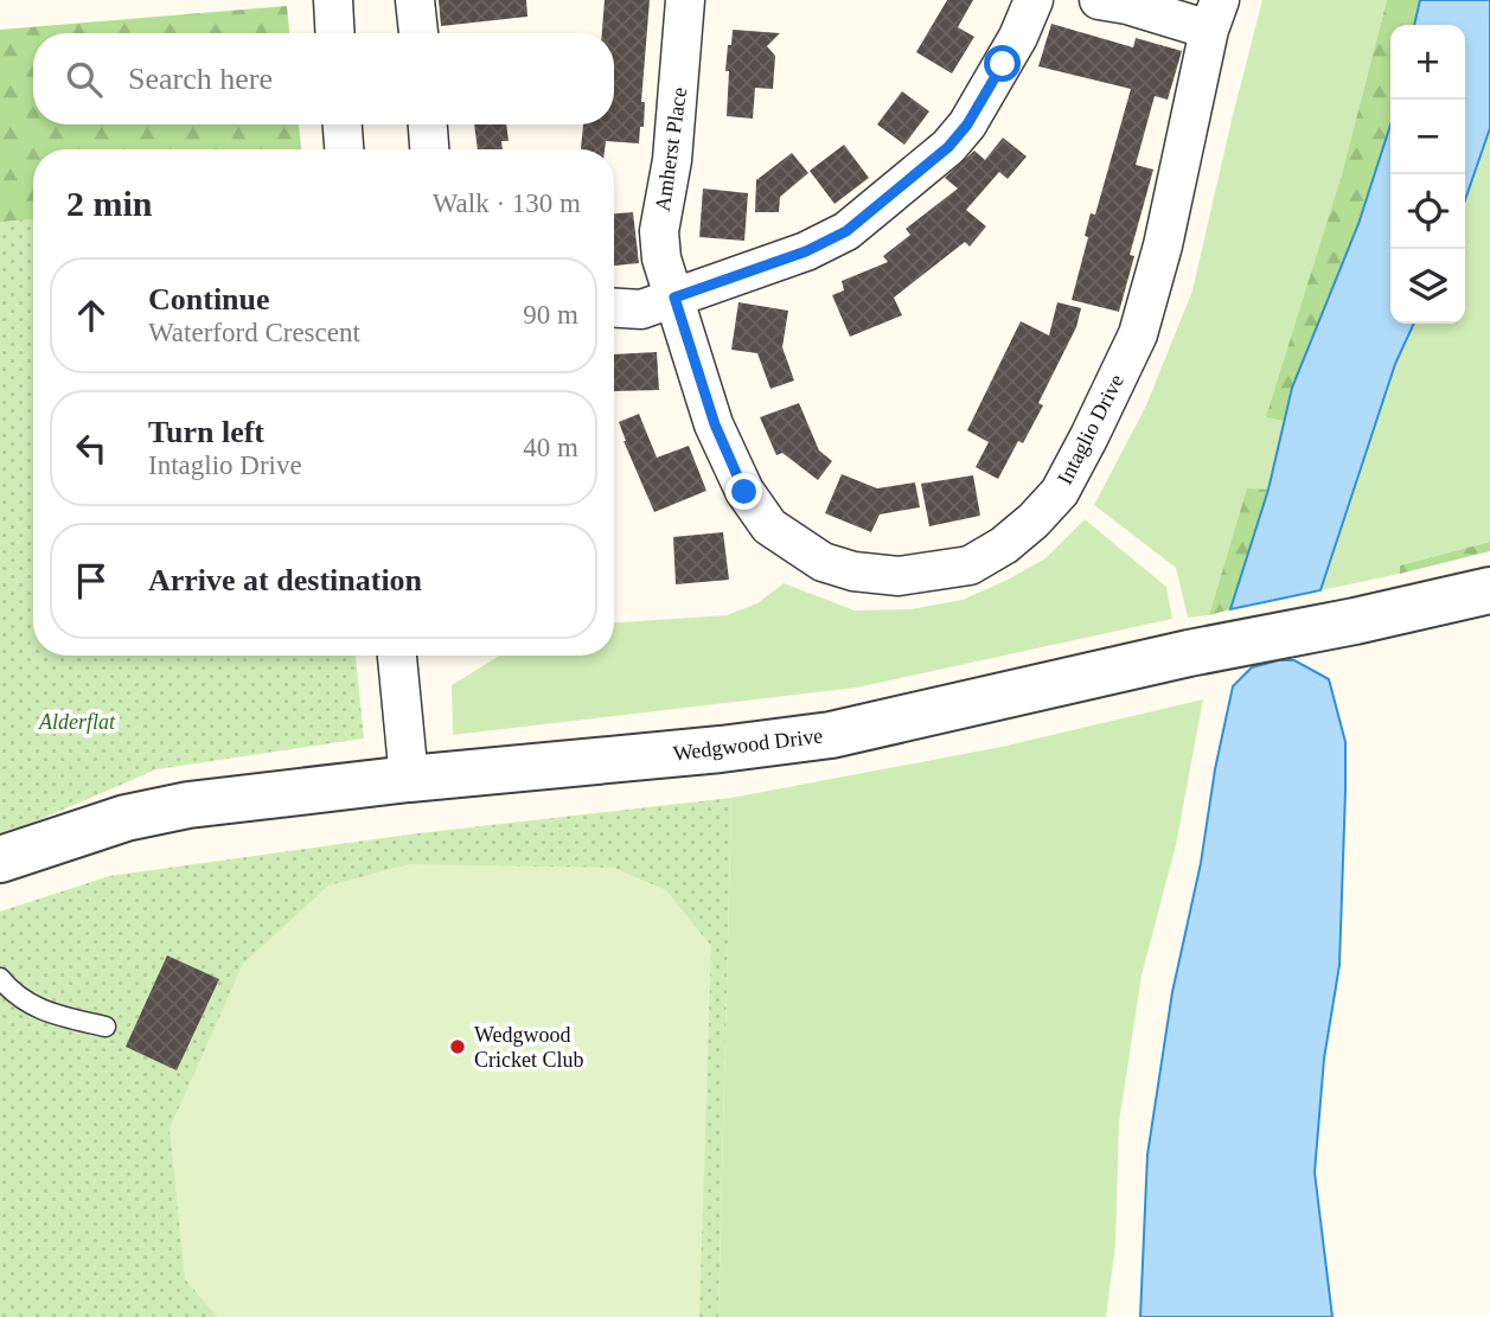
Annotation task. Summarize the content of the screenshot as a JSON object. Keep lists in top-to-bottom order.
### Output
{
  "streets": {
    "street": ["Amherst Place", "Intaglio Drive", "Wedgwood Drive"]
  },
  "crossings": [
    ["Amherst Place", "Intaglio Drive"]
  ],
  "parks": ["Alderflat"],
  "places": ["Wedgwood Cricket Club"],
  "page": {
    "map_buttons": ["+", "−"],
    "search": "Search here",
    "heading": ["2 min", "Walk · 130 m"],
    "list": [
      ["Continue", "Waterford Crescent", "90 m"],
      ["Turn left", "Intaglio Drive", "40 m"],
      "Arrive at destination"
    ]
  }
}
